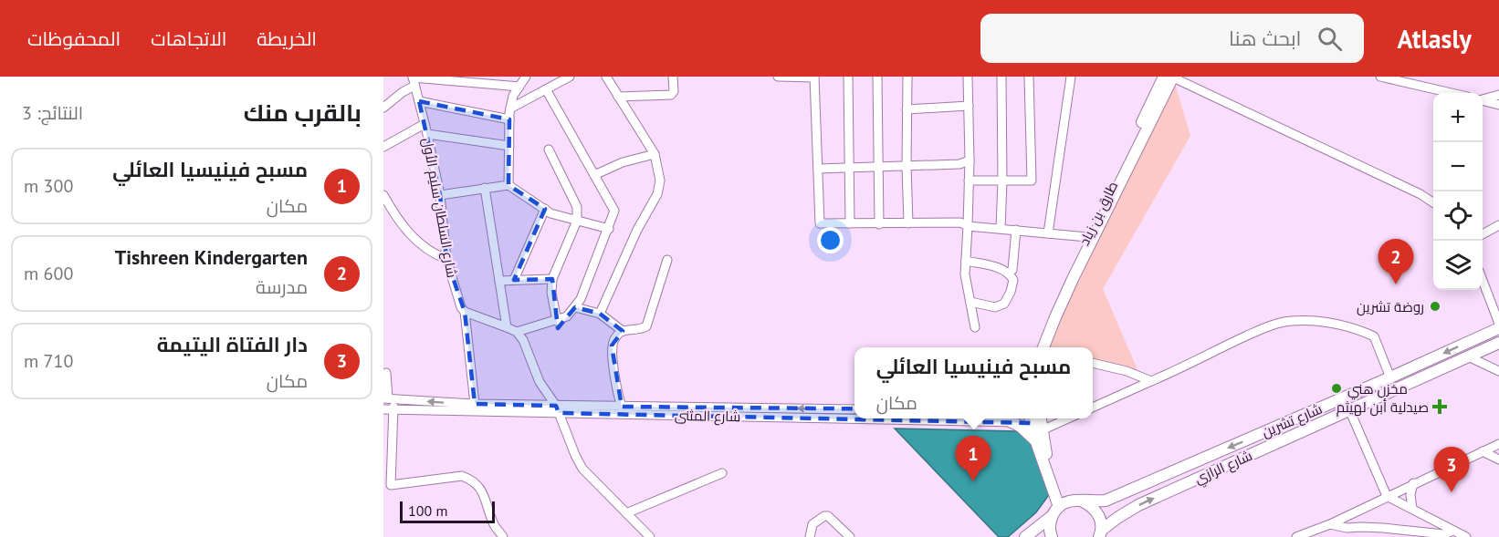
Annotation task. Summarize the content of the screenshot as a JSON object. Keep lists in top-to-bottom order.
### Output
{
  "streets": {
    "main road": ["طارق بن زياد", "شارع تشرين", "شارع الرازي"],
    "street": ["شارع السلطان سليم الأول", "شارع المثنى"]
  },
  "crossings": [
    ["شارع السلطان سليم الأول", "شارع المثنى"]
  ],
  "one_way": ["شارع تشرين", "شارع الرازي"],
  "places": {
    "other": ["روضة تشرين", "مخزن هني"],
    "health": ["صيدلية أبن لهيثم"]
  },
  "scale_bar": "100 m",
  "page": {
    "header": "Atlasly",
    "search": "ابحث هنا",
    "nav": ["الخريطة", "الاتجاهات", "المحفوظات"],
    "heading": ["بالقرب منك", "النتائج: 3"],
    "map_buttons": ["+", "−"],
    "list": [
      {
        "mark": "1",
        "name": "مسبح فينيسيا العائلي",
        "note": "مكان",
        "value": "300 m"
      },
      {
        "mark": "2",
        "name": "Tishreen Kindergarten",
        "note": "مدرسة",
        "value": "600 m"
      },
      {
        "mark": "3",
        "name": "دار الفتاة اليتيمة",
        "note": "مكان",
        "value": "710 m"
      }
    ],
    "pins": ["2", "1", "3"],
    "popup": ["مسبح فينيسيا العائلي", "مكان"],
    "scale": "100 m"
  }
}
